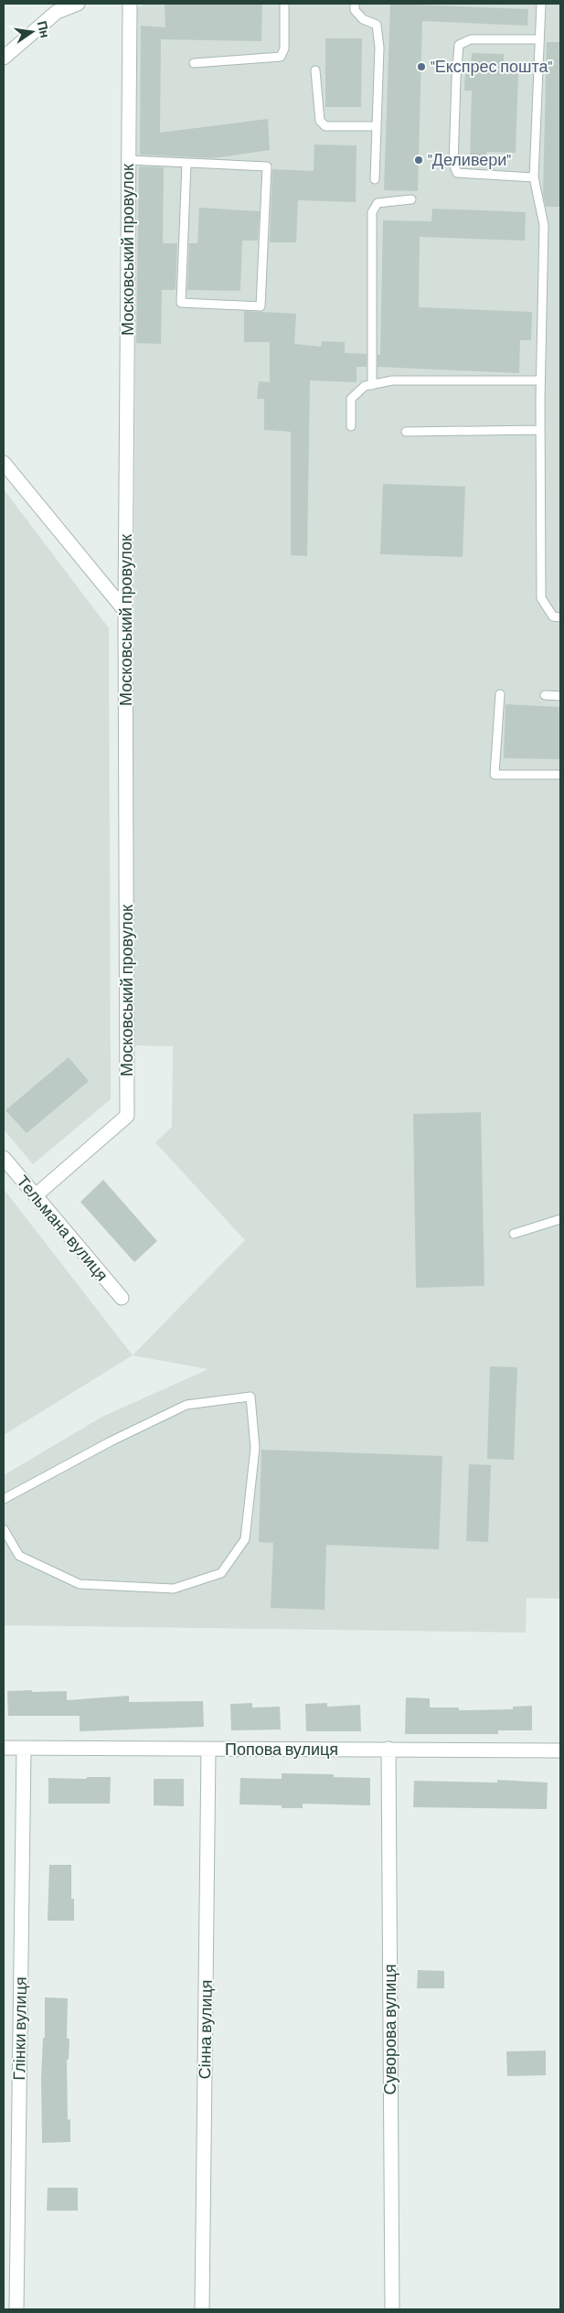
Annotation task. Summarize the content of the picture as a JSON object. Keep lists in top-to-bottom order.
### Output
{
  "streets": {
    "street": [
      "Московський провулок",
      "Тельмана вулиця",
      "Попова вулиця",
      "Глінки вулиця",
      "Сінна вулиця",
      "Суворова вулиця"
    ]
  },
  "crossings": [
    ["Московський провулок", "Тельмана вулиця"],
    ["Попова вулиця", "Глінки вулиця"],
    ["Попова вулиця", "Сінна вулиця"],
    ["Попова вулиця", "Суворова вулиця"]
  ],
  "places": ["\"Експрес пошта\"", "\"Деливери\""],
  "north": "right"
}
